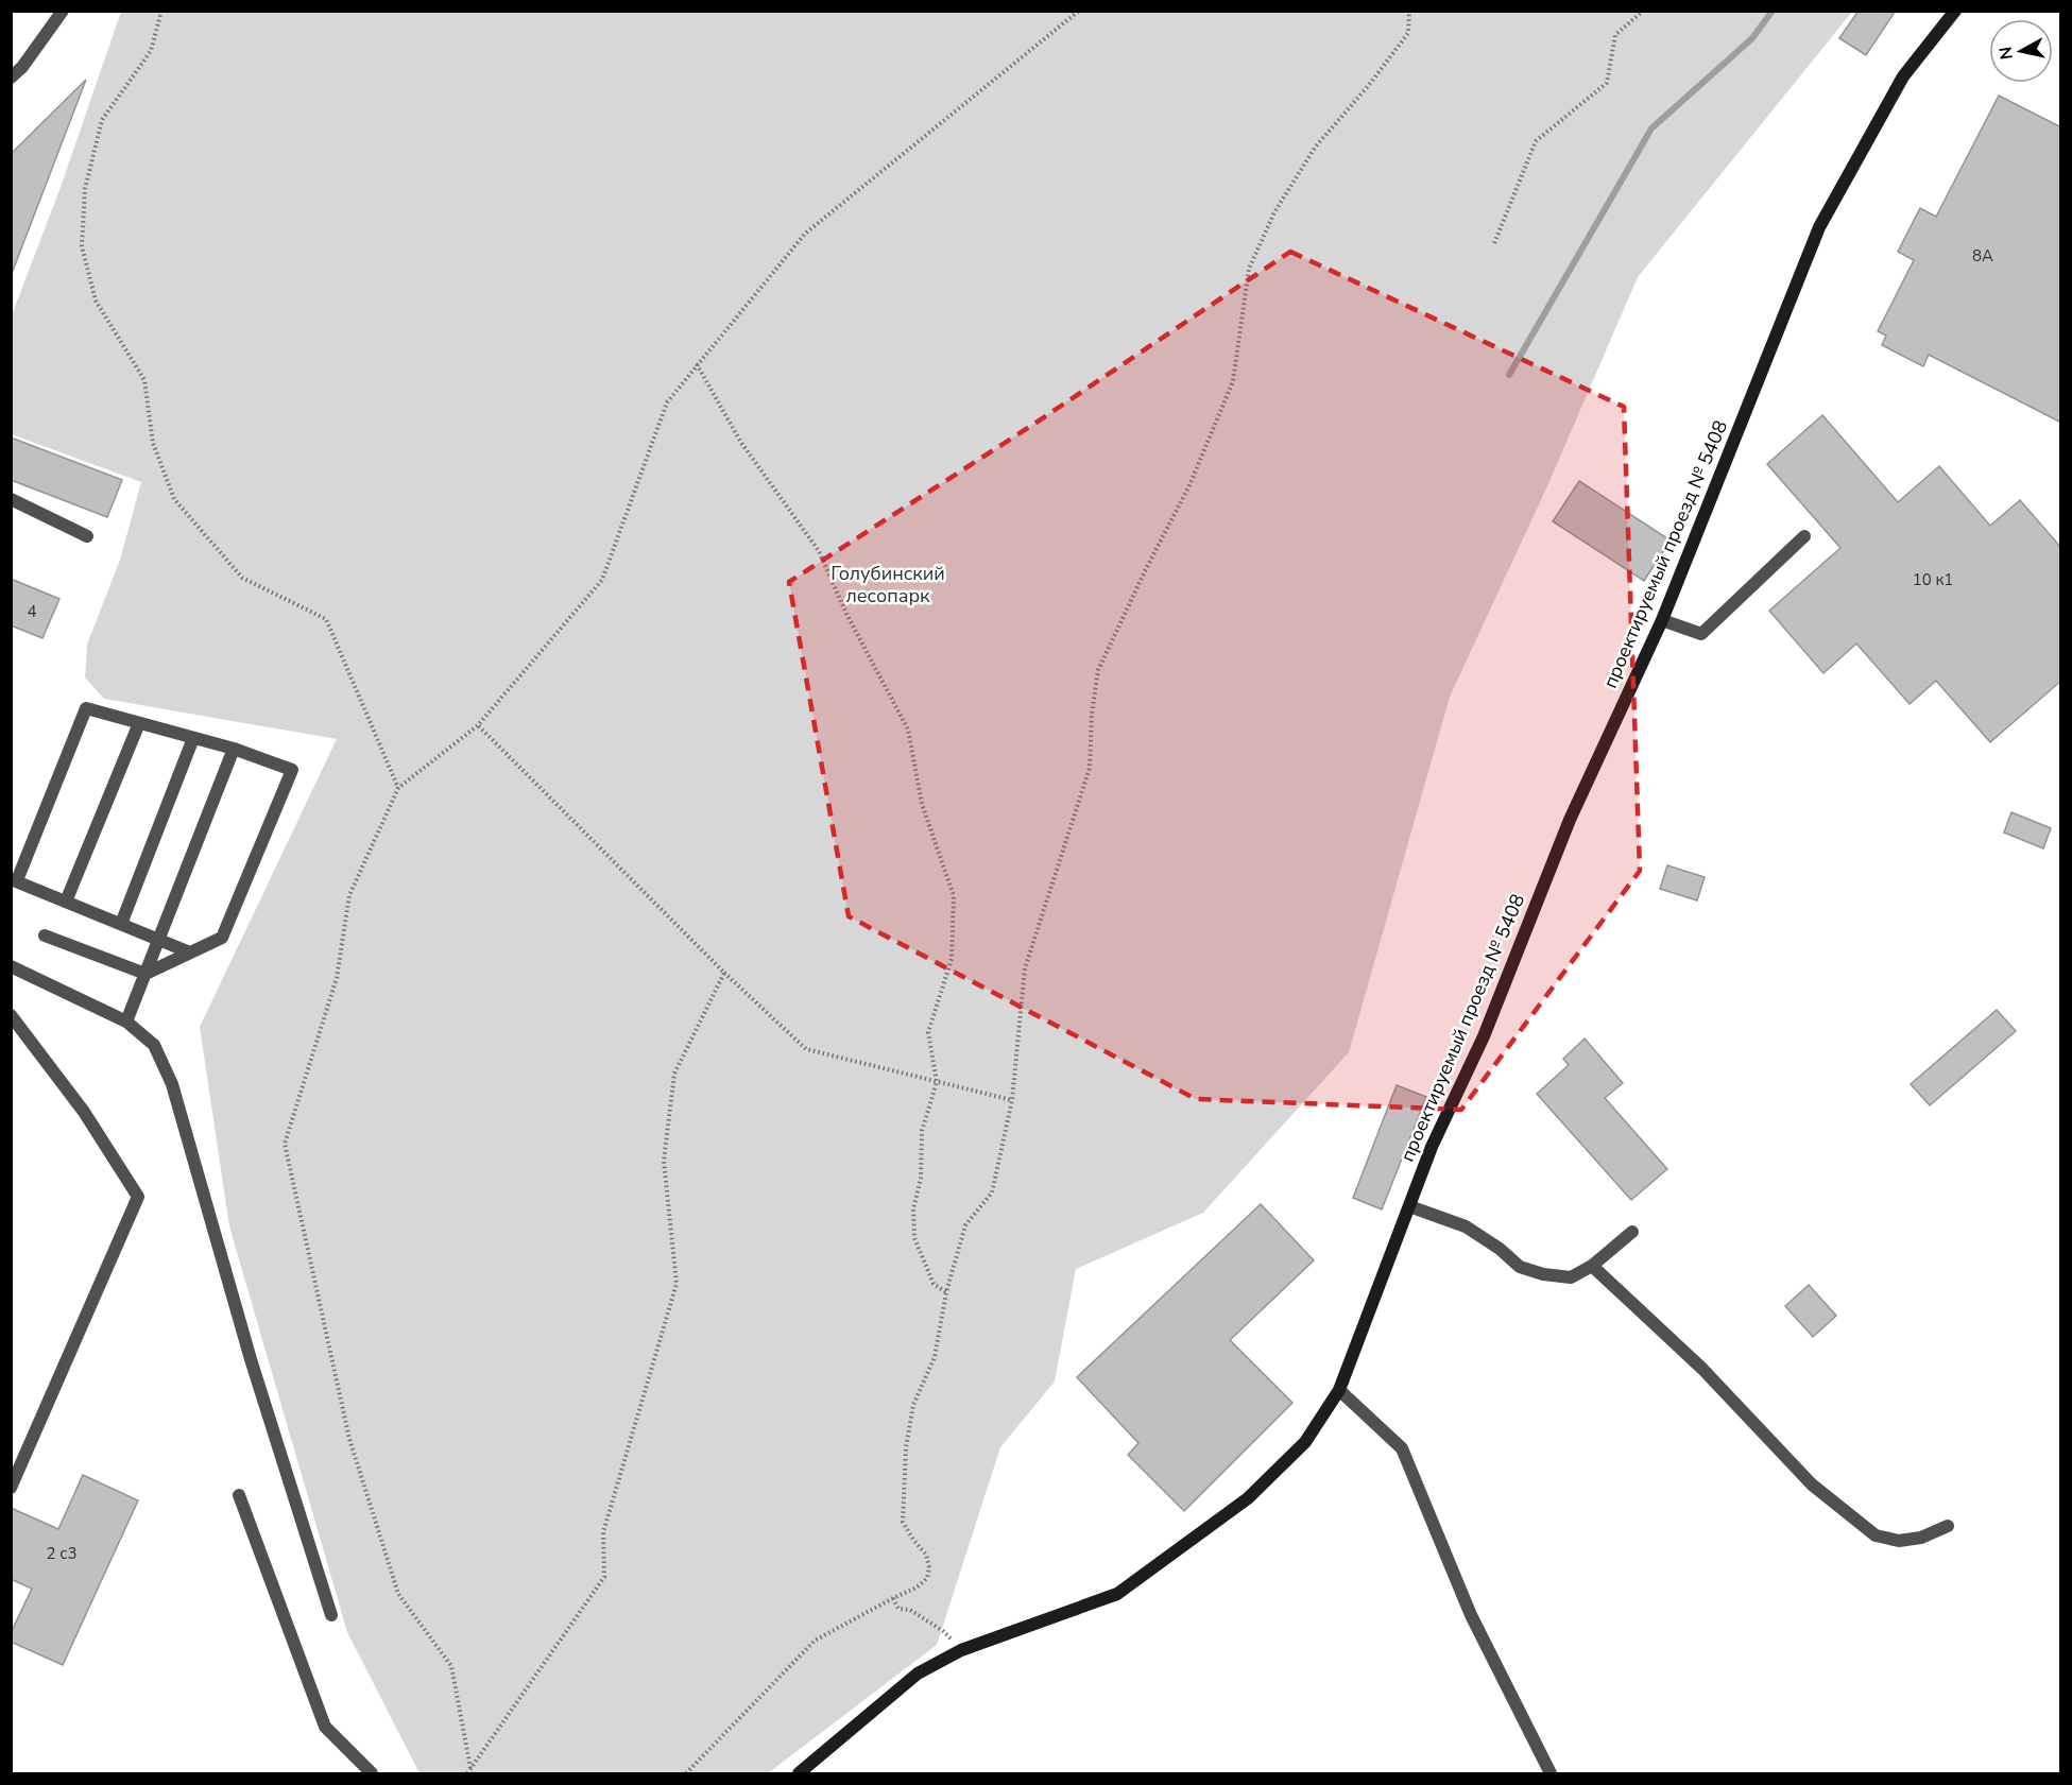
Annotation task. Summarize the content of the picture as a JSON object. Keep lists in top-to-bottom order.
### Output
{
  "streets": {
    "street": ["проектируемый проезд № 5408"]
  },
  "parks": ["Голубинский лесопарк"],
  "house_numbers": [
    "8А",
    "10 к1",
    "4",
    "2 с3"
  ],
  "north": "left"
}
